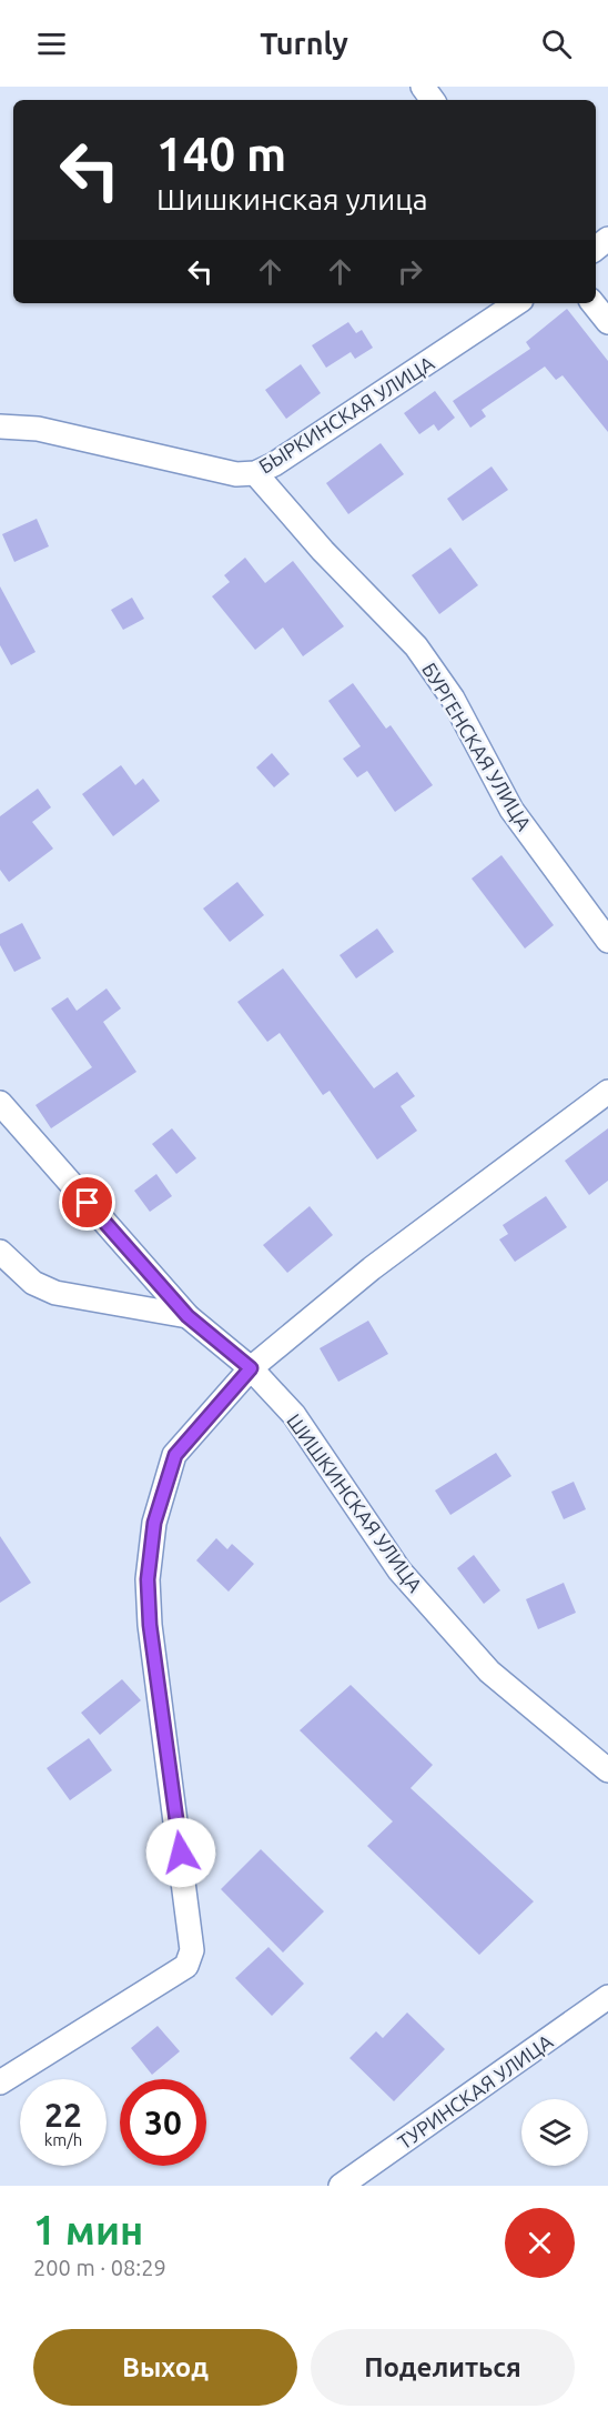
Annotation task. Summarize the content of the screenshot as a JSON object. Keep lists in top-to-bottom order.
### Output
{
  "streets": {
    "street": [
      "БЫРКИНСКАЯ УЛИЦА",
      "БУРГЕНСКАЯ УЛИЦА",
      "ШИШКИНСКАЯ УЛИЦА",
      "ТУРИНСКАЯ УЛИЦА"
    ]
  },
  "crossings": [
    ["БЫРКИНСКАЯ УЛИЦА", "БУРГЕНСКАЯ УЛИЦА"]
  ],
  "page": {
    "header": "Turnly",
    "turn": ["140 m", "Шишкинская улица"],
    "speed": "22 km/h",
    "limit": "30",
    "heading": ["1 мин", "200 m · 08:29"],
    "buttons": ["Выход", "Поделиться"]
  }
}
